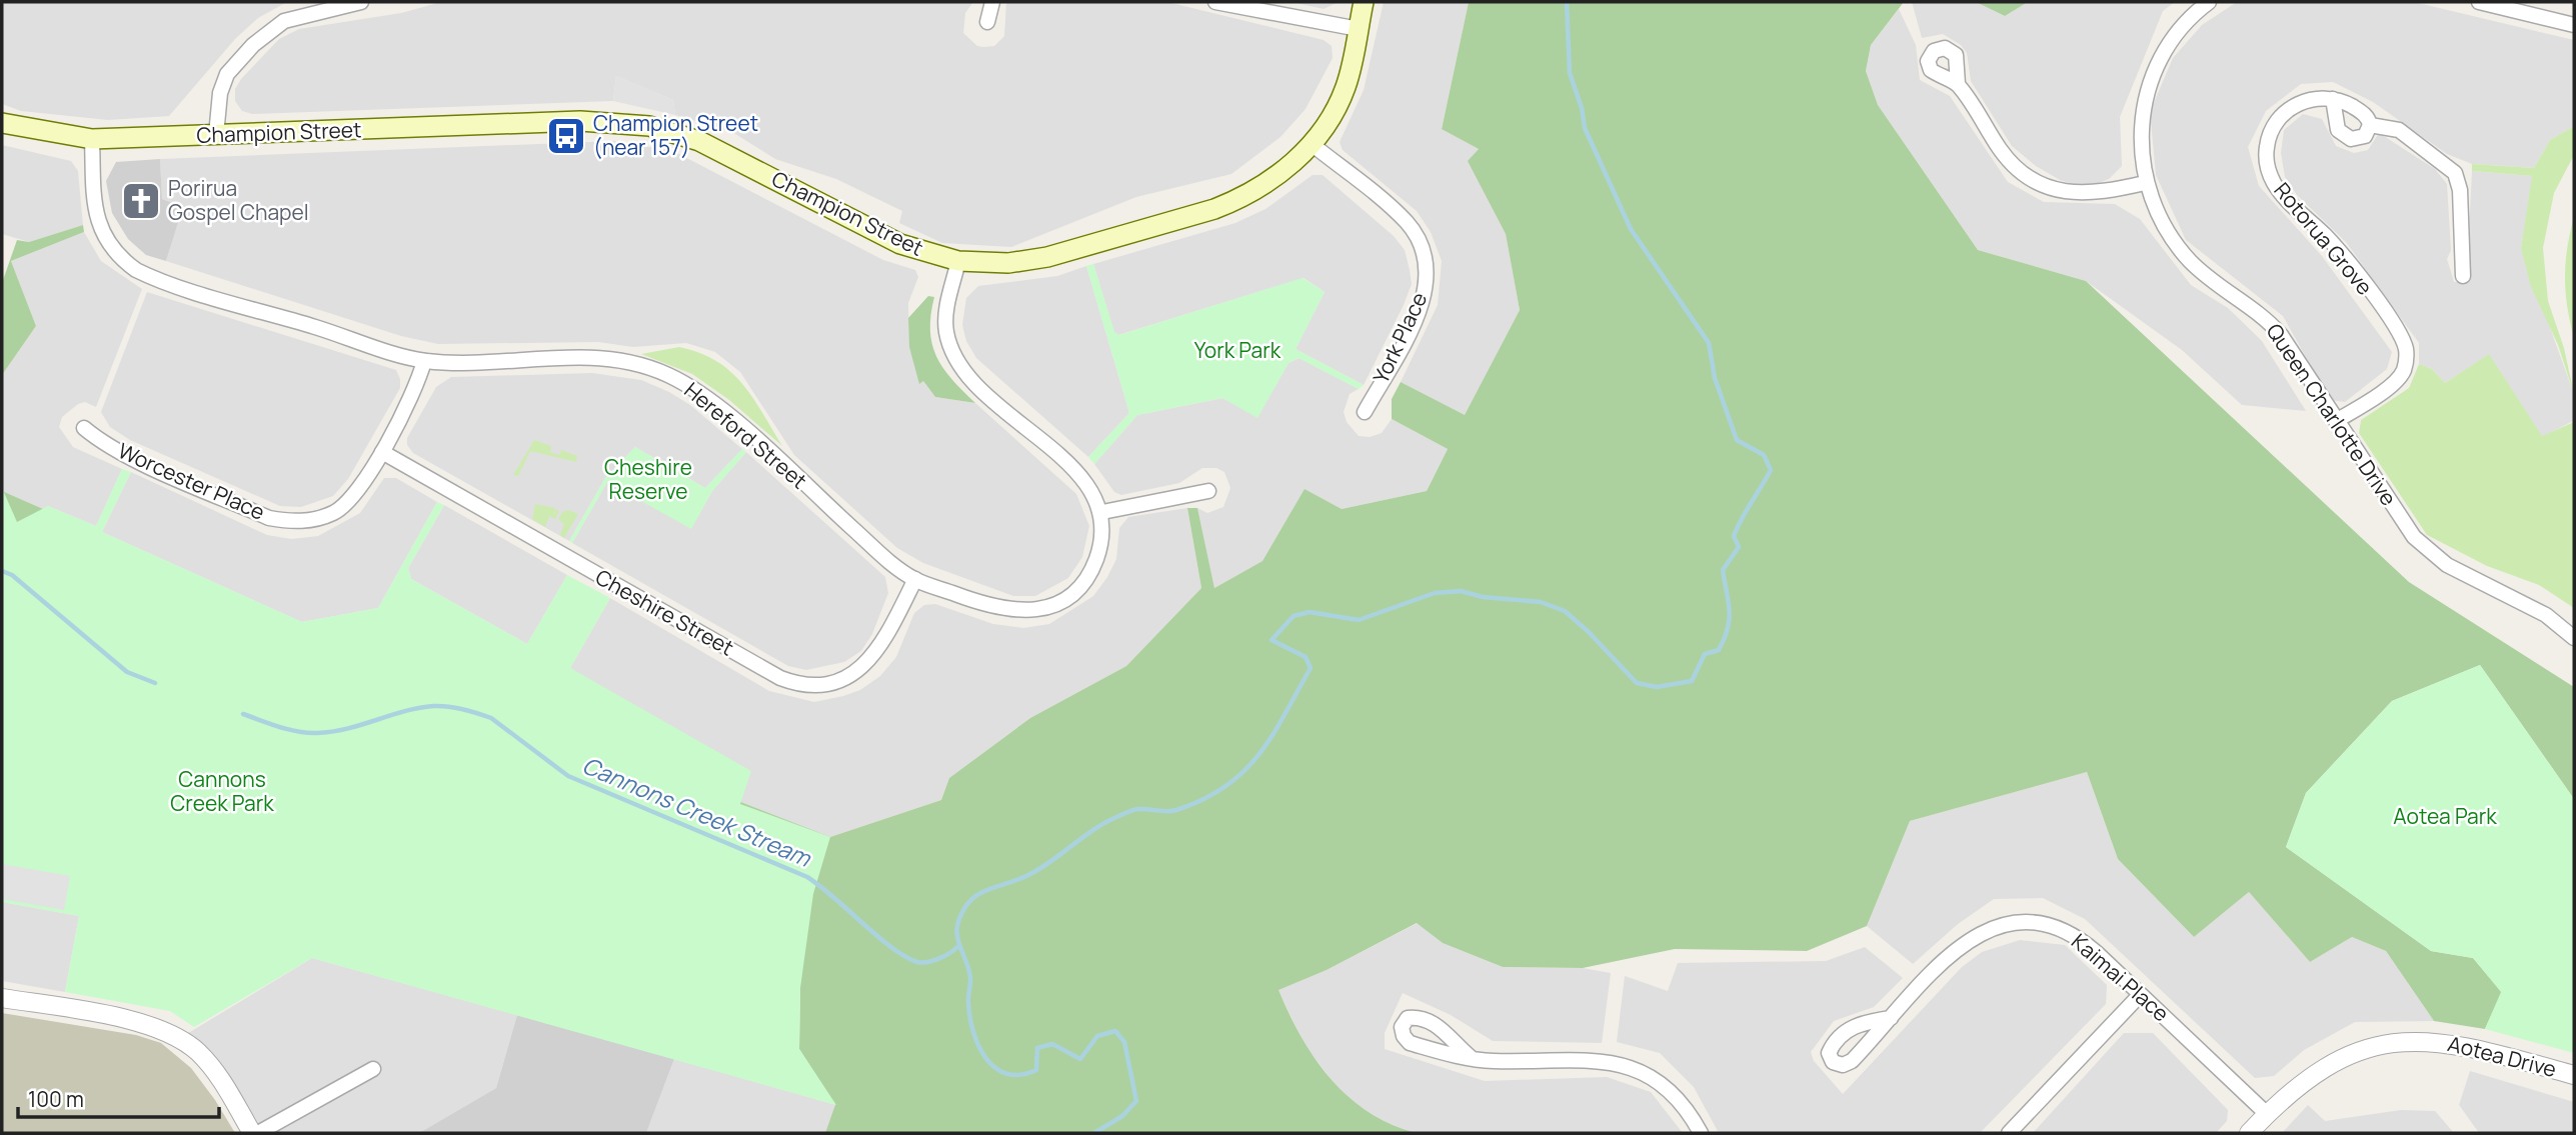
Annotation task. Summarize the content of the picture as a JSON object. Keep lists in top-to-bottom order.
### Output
{
  "streets": {
    "main road": ["Champion Street"],
    "street": [
      "Rotorua Grove",
      "York Place",
      "Queen Charlotte Drive",
      "Hereford Street",
      "Worcester Place",
      "Cheshire Street",
      "Kaimai Place",
      "Aotea Drive"
    ]
  },
  "crossings": [
    ["Champion Street", "York Place"],
    ["Champion Street", "Hereford Street"],
    ["Rotorua Grove", "Queen Charlotte Drive"],
    ["Hereford Street", "Worcester Place"],
    ["Hereford Street", "Cheshire Street"],
    ["Worcester Place", "Cheshire Street"],
    ["Kaimai Place", "Aotea Drive"]
  ],
  "water": ["Cannons Creek Stream"],
  "parks": [
    "York Park",
    "Cheshire Reserve",
    "Cannons Creek Park",
    "Aotea Park"
  ],
  "places": {
    "bus stop": ["Champion Street (near 157)"],
    "church": ["Porirua Gospel Chapel"]
  },
  "scale_bar": "100 m"
}
